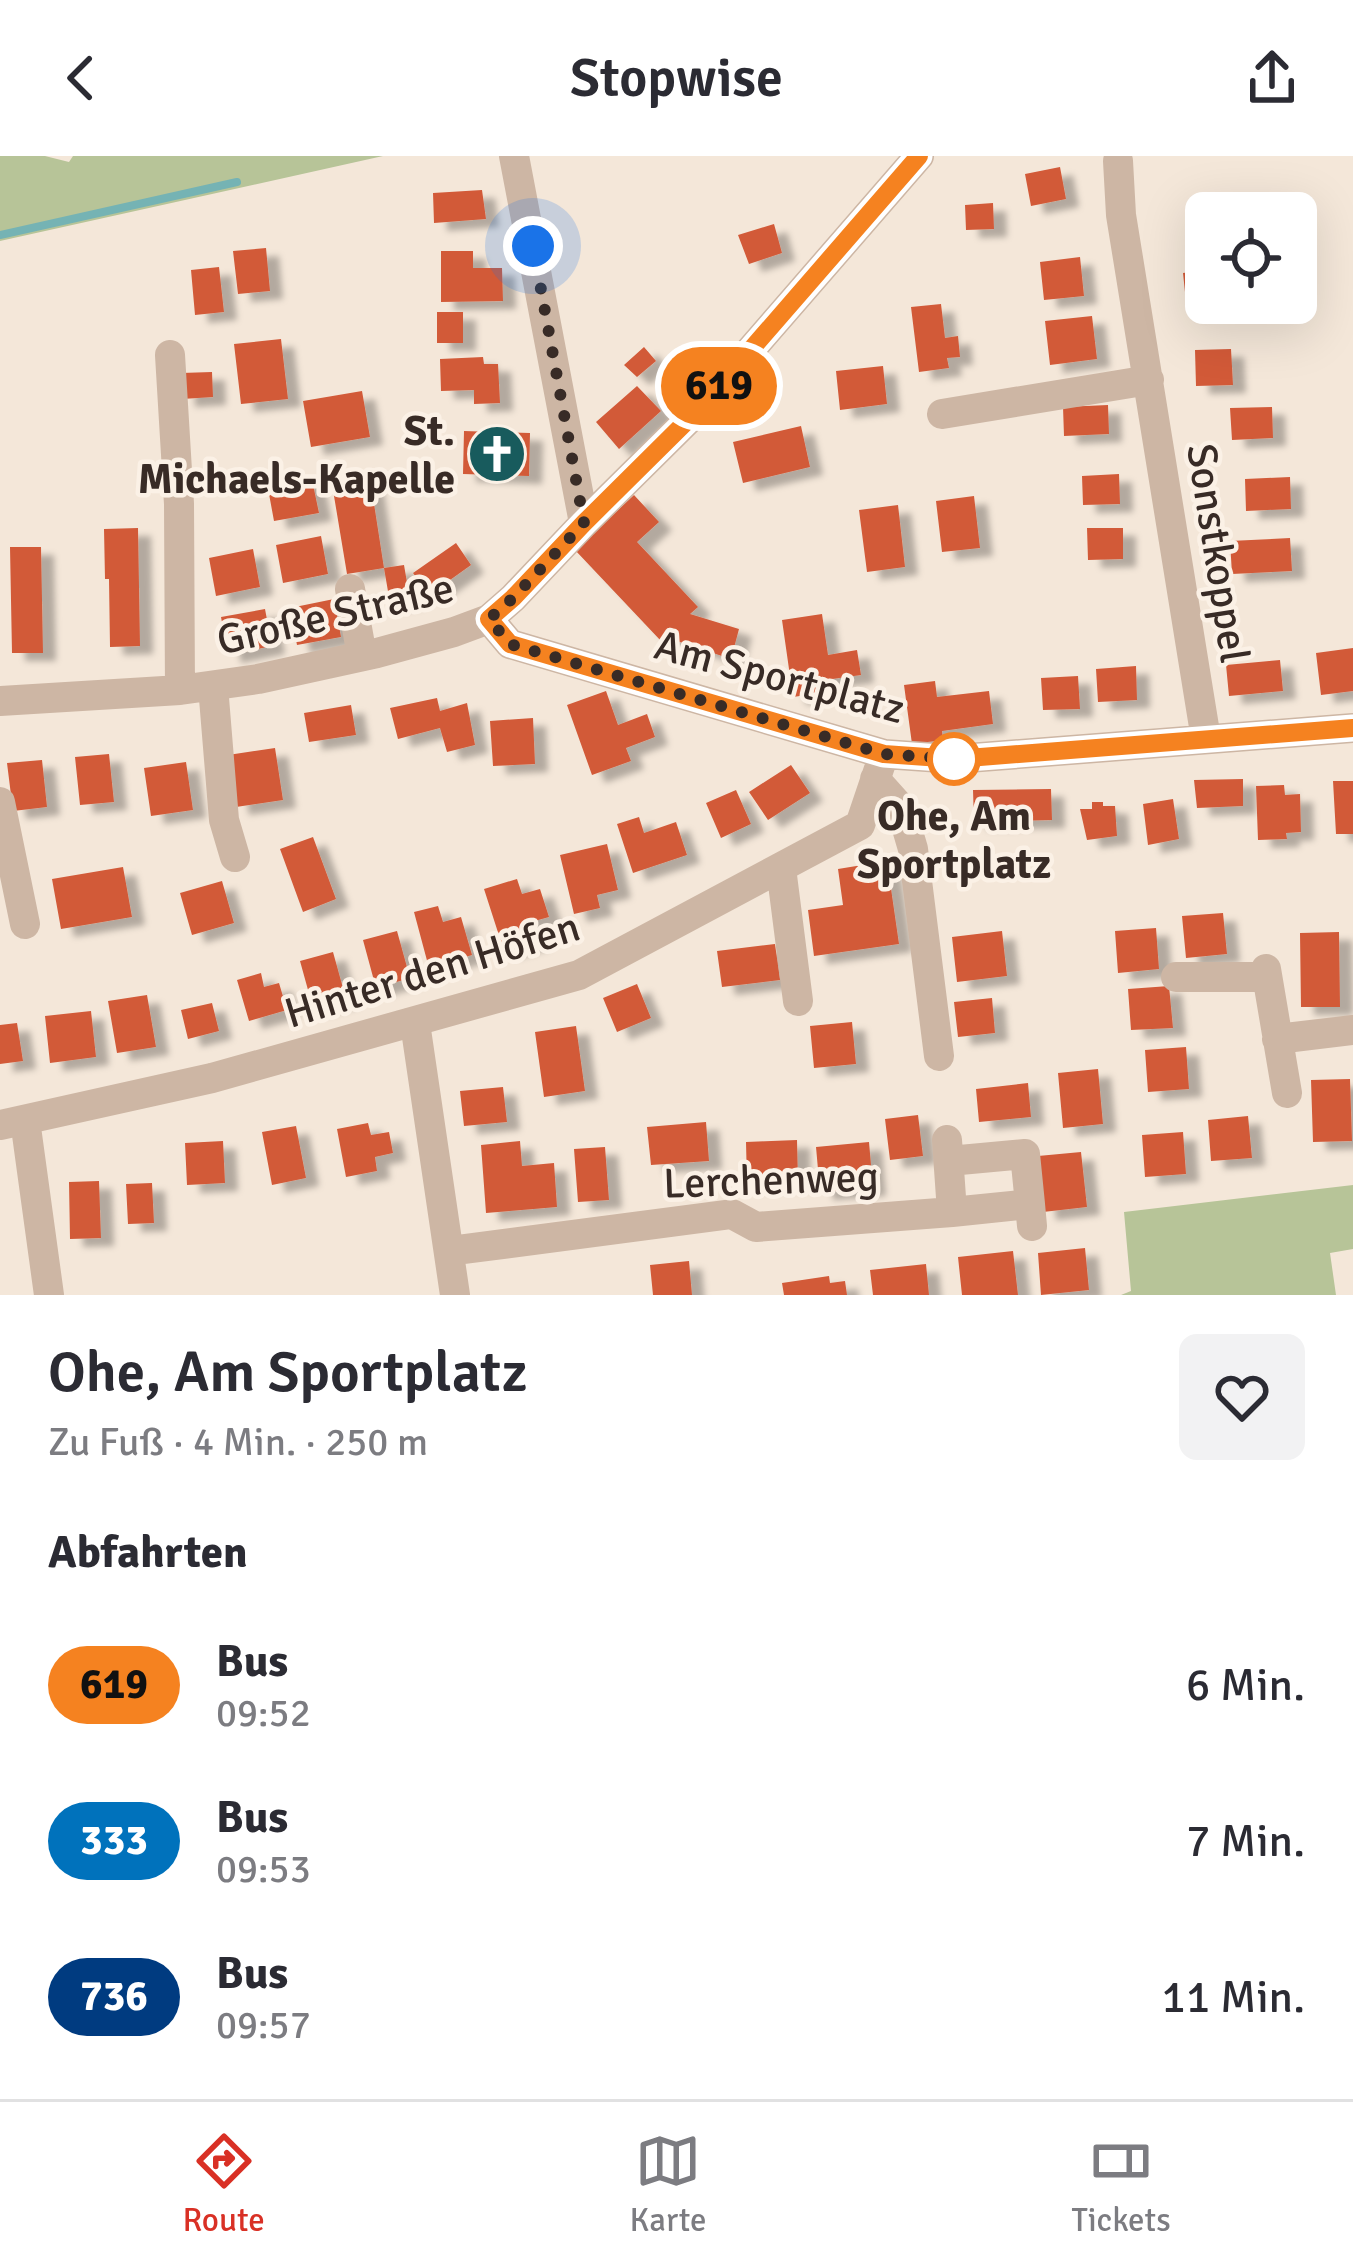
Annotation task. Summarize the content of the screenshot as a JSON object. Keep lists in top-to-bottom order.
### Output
{
  "streets": {
    "street": [
      "Sonstkoppel",
      "Große Straße",
      "Am Sportplatz",
      "Hinter den Höfen",
      "Lerchenweg"
    ]
  },
  "crossings": [
    ["Sonstkoppel", "Am Sportplatz"],
    ["Große Straße", "Am Sportplatz"],
    ["Am Sportplatz", "Hinter den Höfen"]
  ],
  "places": {
    "church": ["St. Michaels-Kapelle"],
    "other": ["Ohe, Am Sportplatz"]
  },
  "lines": ["bus line 619"],
  "page": {
    "header": "Stopwise",
    "on_map": "619",
    "heading": [
      ["Ohe, Am Sportplatz", "Zu Fuß · 4 Min. · 250 m"],
      "Abfahrten"
    ],
    "list": [
      {
        "mark": "619",
        "name": "Bus",
        "note": "09:52",
        "value": "6 Min."
      },
      {
        "mark": "333",
        "name": "Bus",
        "note": "09:53",
        "value": "7 Min."
      },
      {
        "mark": "736",
        "name": "Bus",
        "note": "09:57",
        "value": "11 Min."
      }
    ],
    "tabs": ["Route", "Karte", "Tickets"]
  }
}
